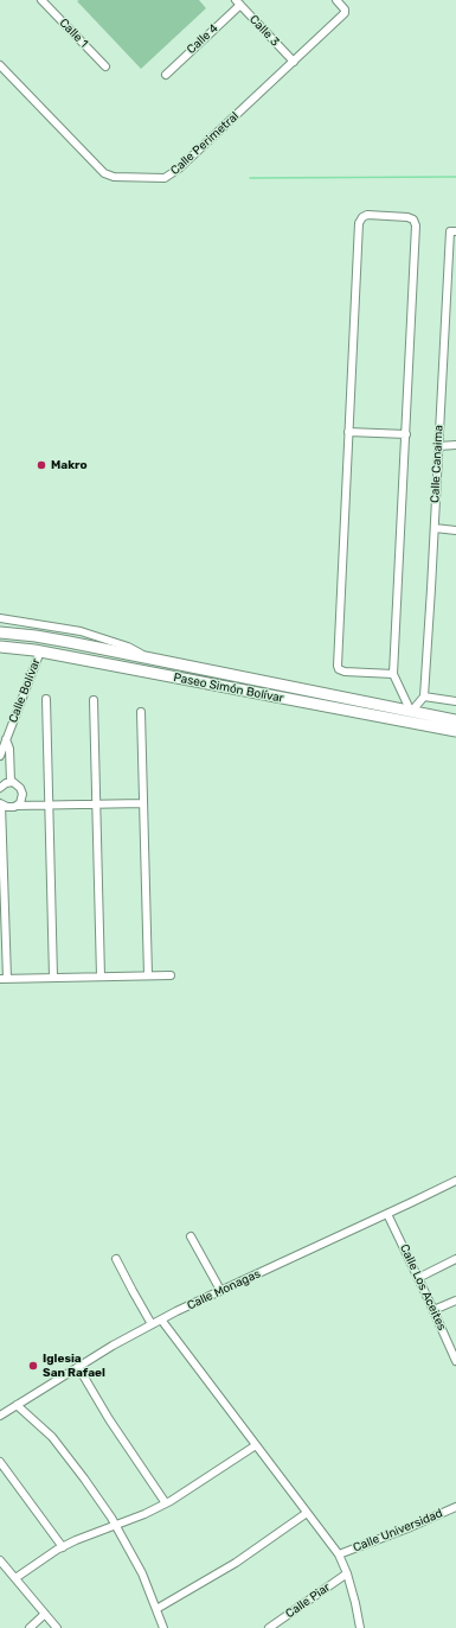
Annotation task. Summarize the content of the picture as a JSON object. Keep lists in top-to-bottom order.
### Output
{
  "streets": {
    "main road": ["Paseo Simón Bolívar"],
    "street": [
      "Calle 3",
      "Calle 1",
      "Calle 4",
      "Calle Perimetral",
      "Calle Canaima",
      "Calle Bolívar",
      "Calle Los Aceites",
      "Calle Monagas",
      "Calle Universidad",
      "Calle Piar"
    ]
  },
  "crossings": [
    ["Calle 3", "Calle 4"],
    ["Calle 3", "Calle Perimetral"],
    ["Paseo Simón Bolívar", "Calle Bolívar"],
    ["Calle Los Aceites", "Calle Monagas"]
  ],
  "places": ["Makro", "Iglesia San Rafael"]
}
